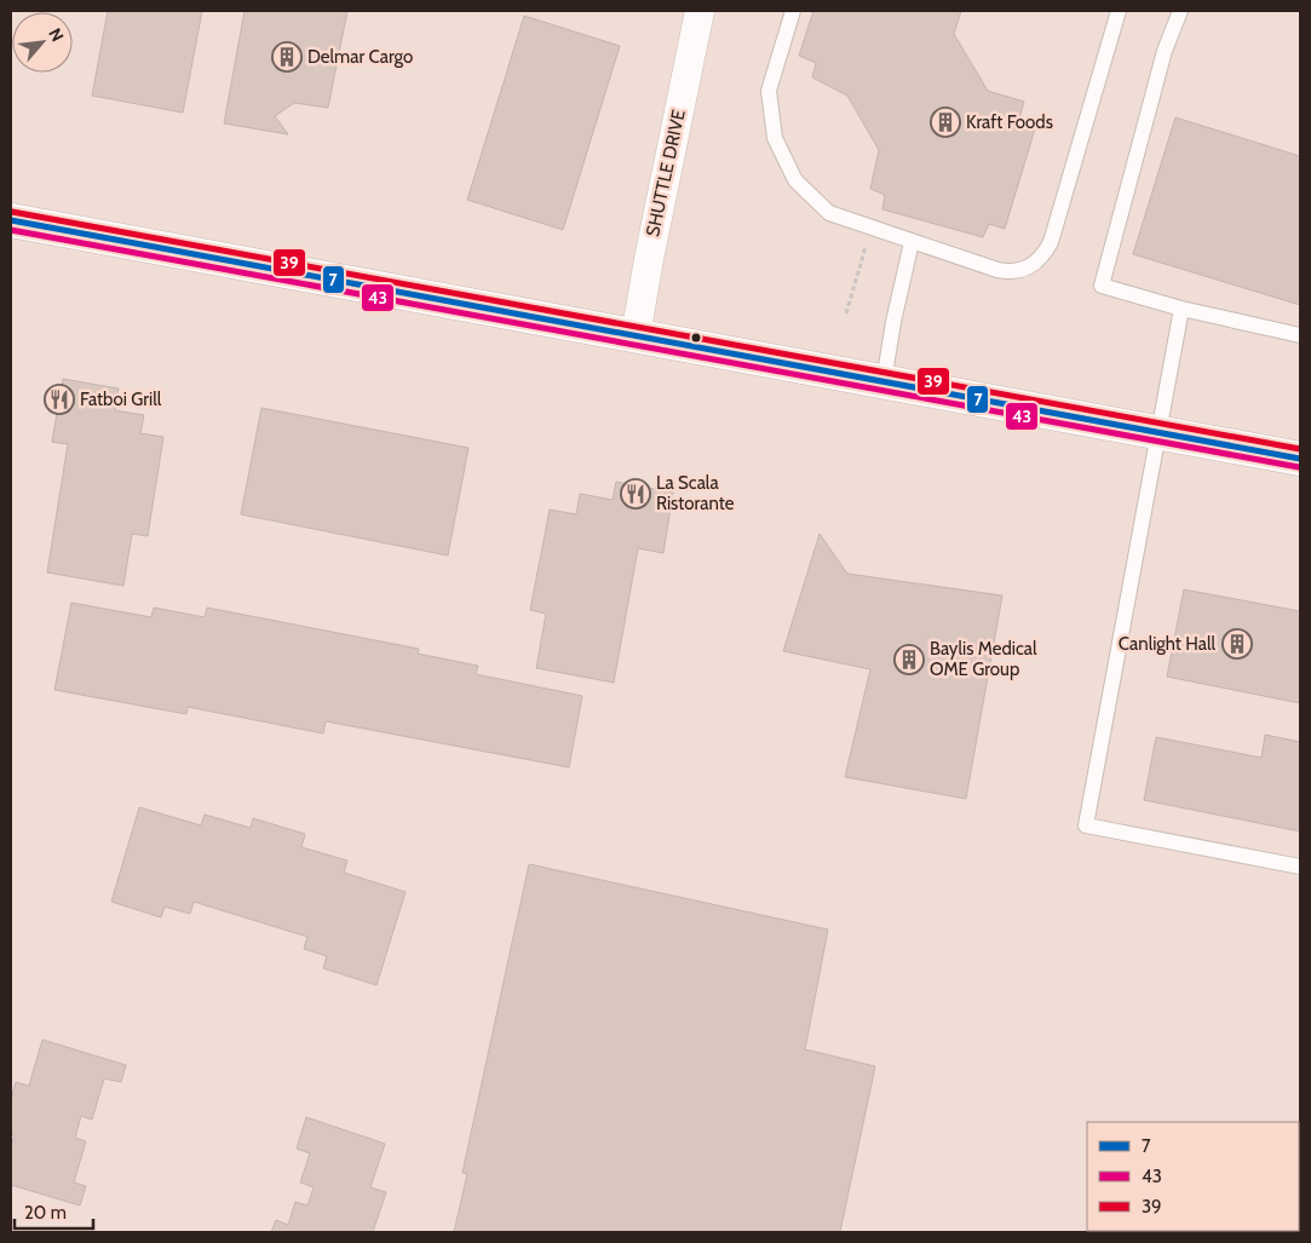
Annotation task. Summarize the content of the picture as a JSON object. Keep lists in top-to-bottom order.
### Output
{
  "streets": {
    "street": ["SHUTTLE DRIVE"]
  },
  "places": {
    "building": [
      "Delmar Cargo",
      "Kraft Foods",
      "Canlight Hall",
      "Baylis Medical OME Group"
    ],
    "restaurant": ["Fatboi Grill", "La Scala Ristorante"]
  },
  "lines": ["transit line 39", "transit line 7", "transit line 43"],
  "legend": ["7", "43", "39"],
  "scale_bar": "20 m",
  "north": "top right"
}
